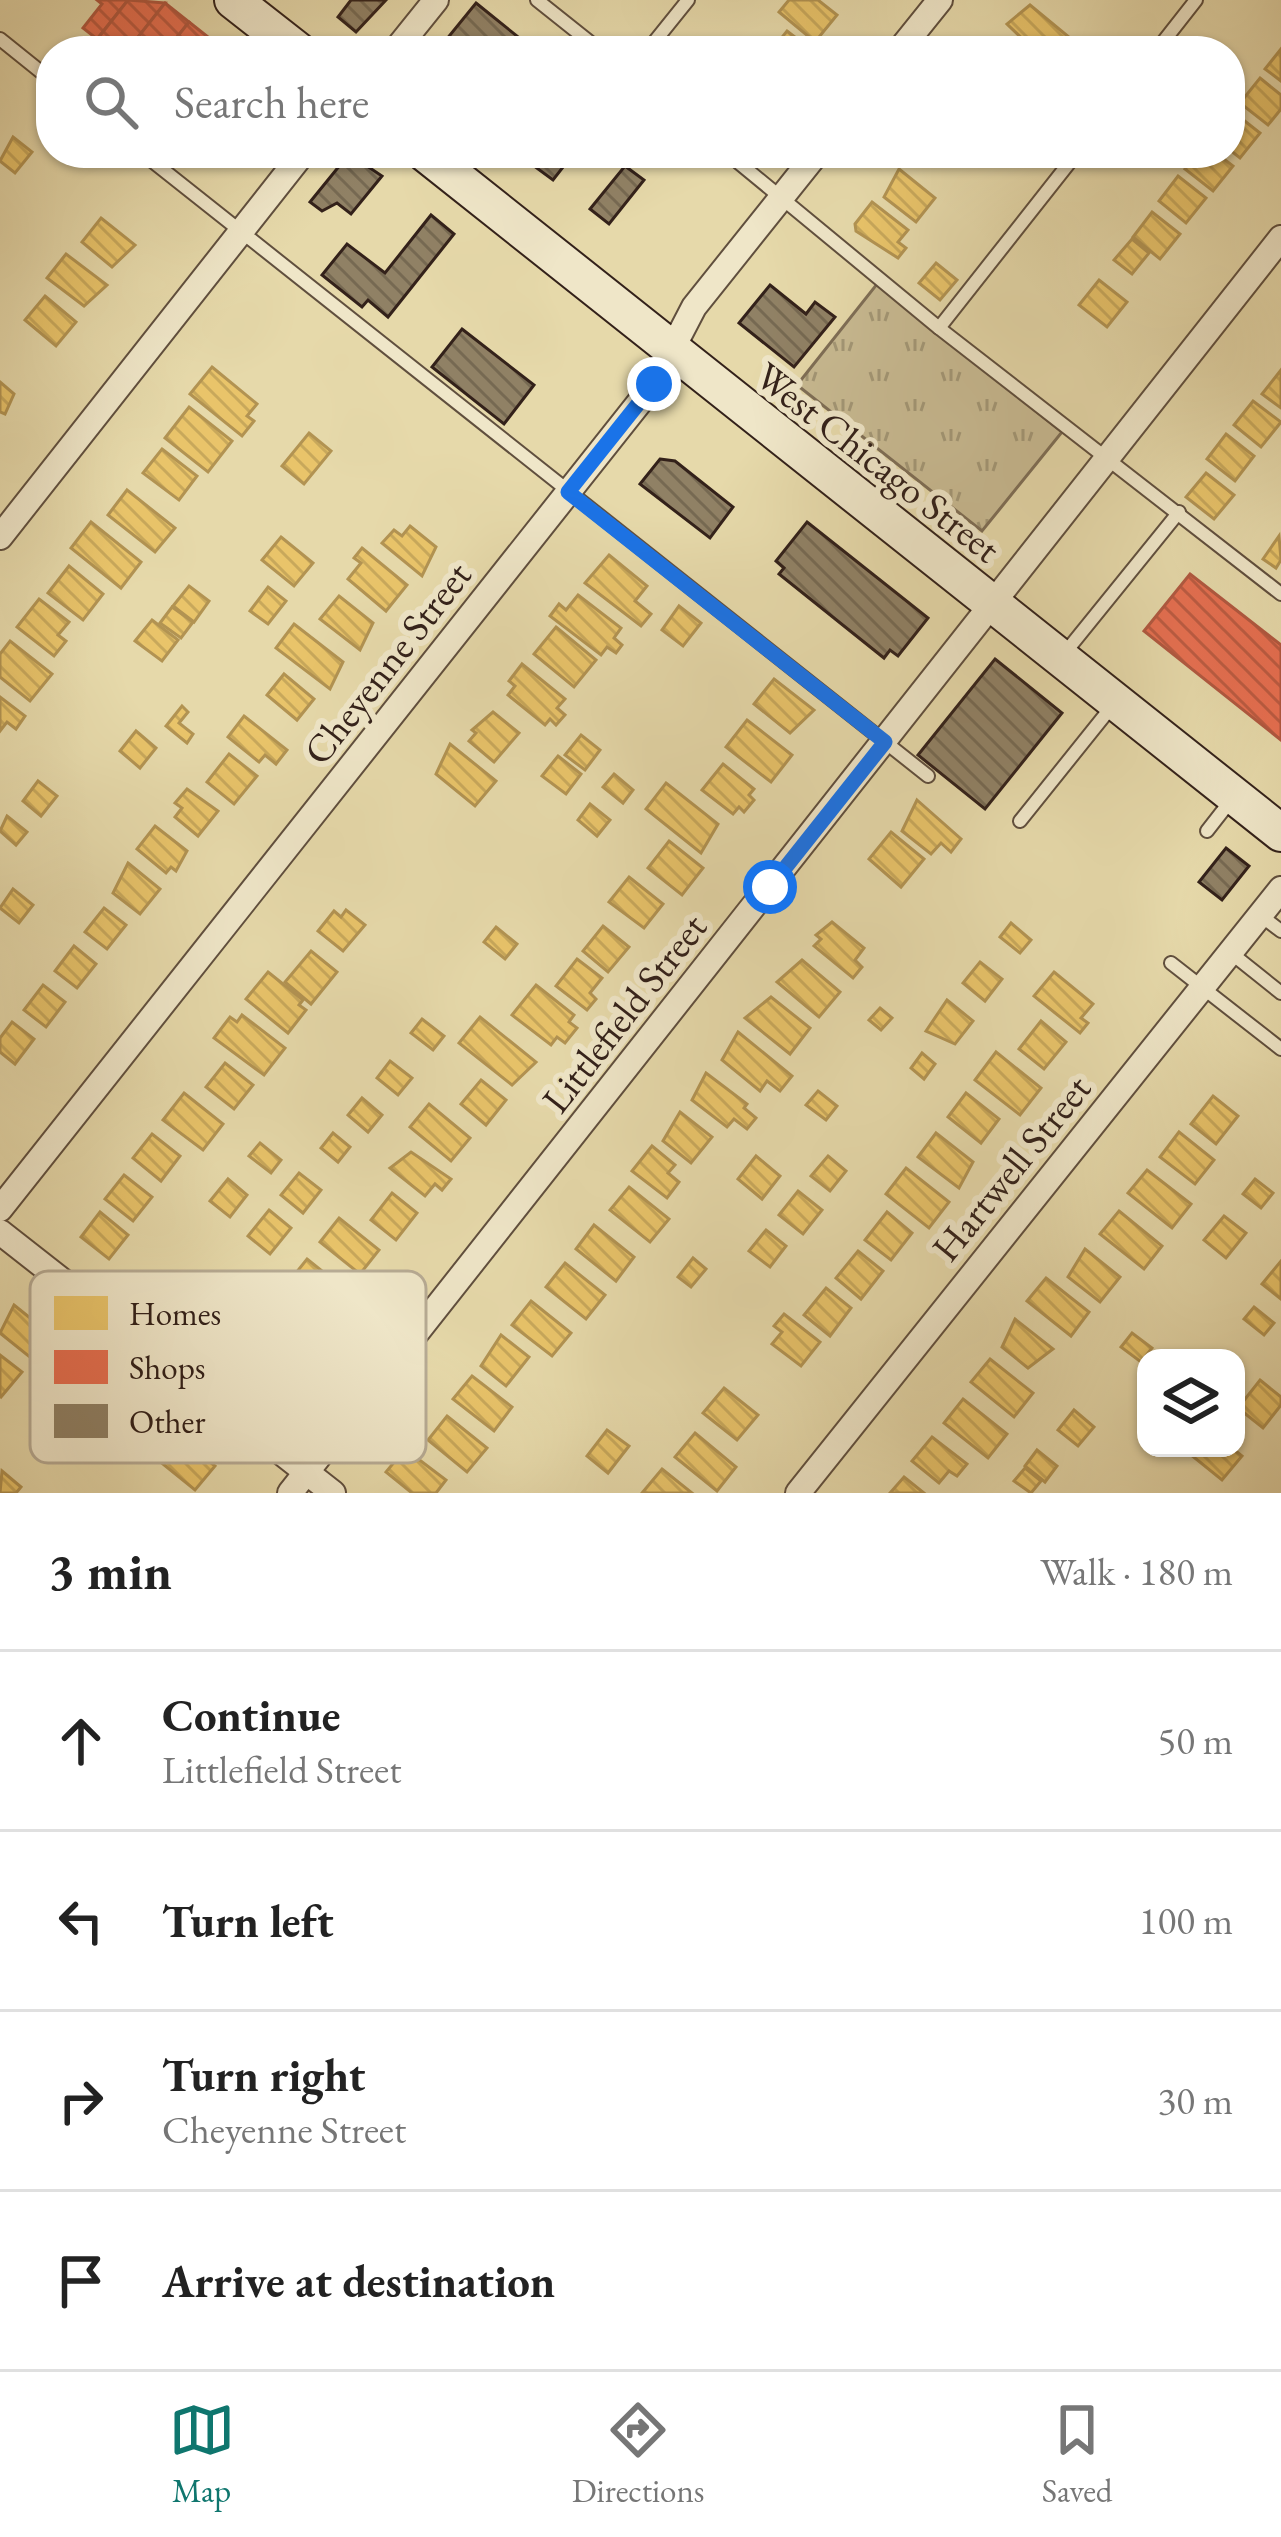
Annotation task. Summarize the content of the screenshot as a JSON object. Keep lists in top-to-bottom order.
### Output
{
  "streets": {
    "street": [
      "West Chicago Street",
      "Cheyenne Street",
      "Littlefield Street",
      "Hartwell Street"
    ]
  },
  "crossings": [
    ["West Chicago Street", "Cheyenne Street"],
    ["West Chicago Street", "Littlefield Street"]
  ],
  "legend": ["Homes", "Shops", "Other"],
  "page": {
    "search": "Search here",
    "heading": ["3 min", "Walk · 180 m"],
    "list": [
      ["Continue", "Littlefield Street", "50 m"],
      ["Turn left", "100 m"],
      ["Turn right", "Cheyenne Street", "30 m"],
      "Arrive at destination"
    ],
    "nav": ["Map", "Directions", "Saved"]
  }
}
